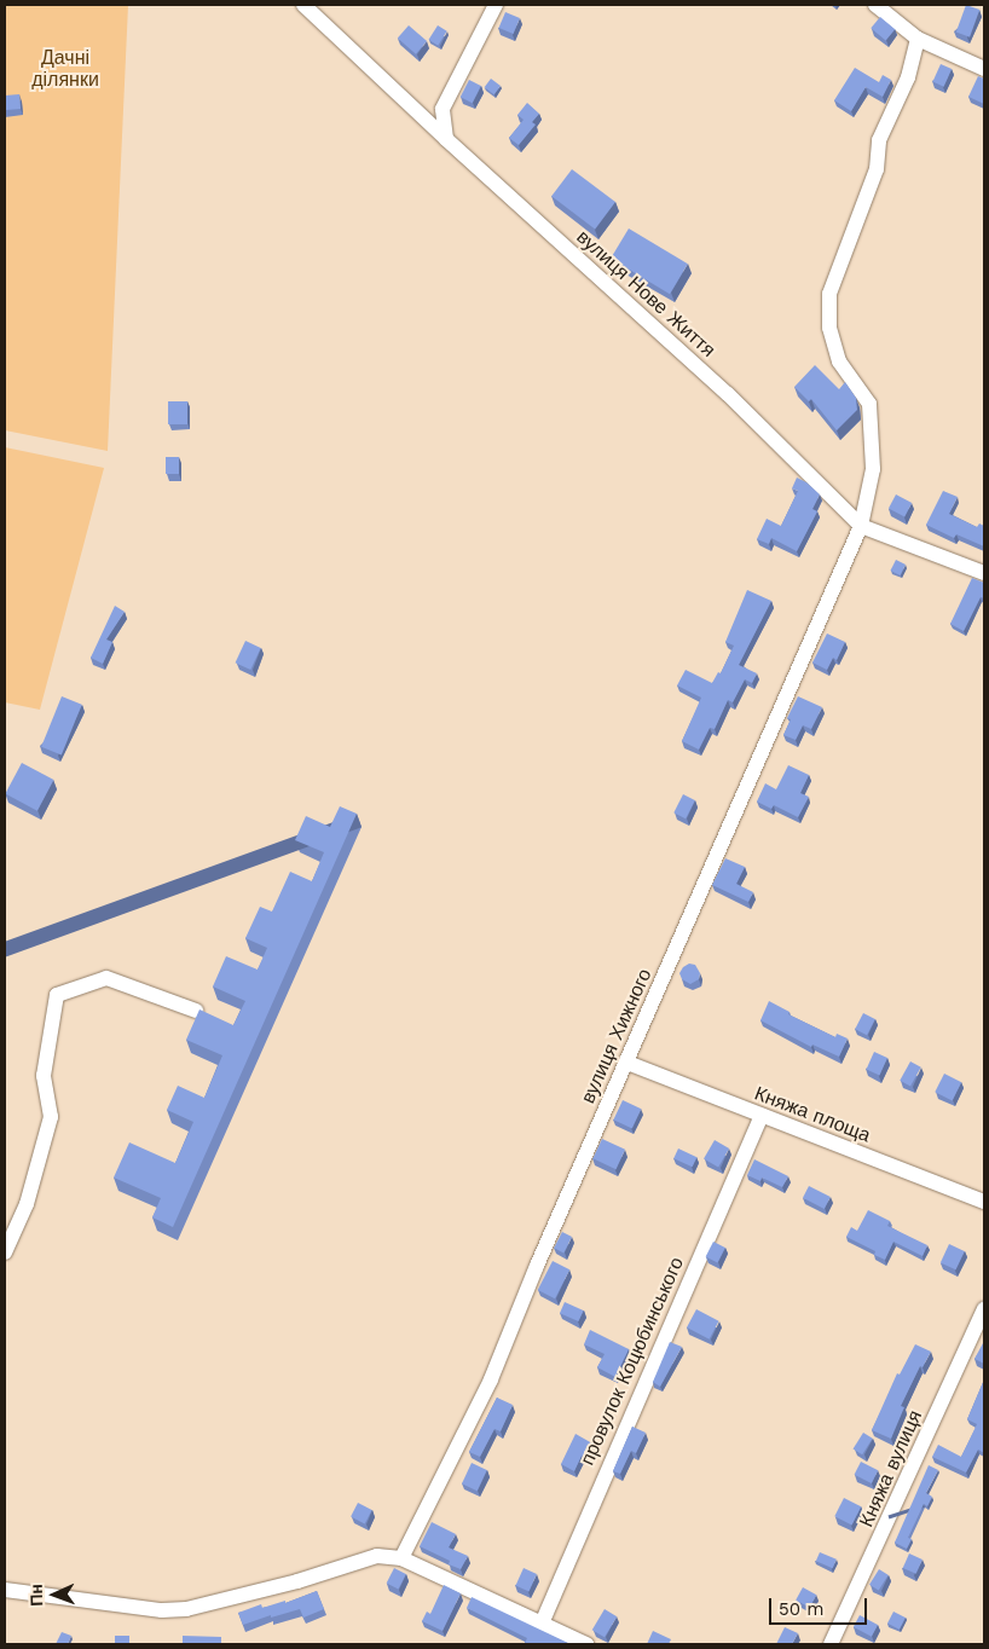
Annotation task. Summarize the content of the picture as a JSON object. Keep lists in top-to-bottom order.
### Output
{
  "streets": {
    "street": [
      "вулиця Нове Життя",
      "вулиця Хижного",
      "Княжа площа",
      "провулок Коцюбинського",
      "Княжа вулиця"
    ]
  },
  "crossings": [
    ["вулиця Нове Життя", "вулиця Хижного"],
    ["вулиця Хижного", "Княжа площа"],
    ["Княжа площа", "провулок Коцюбинського"]
  ],
  "parks": ["Дачні ділянки"],
  "scale_bar": "50 m",
  "north": "left"
}
